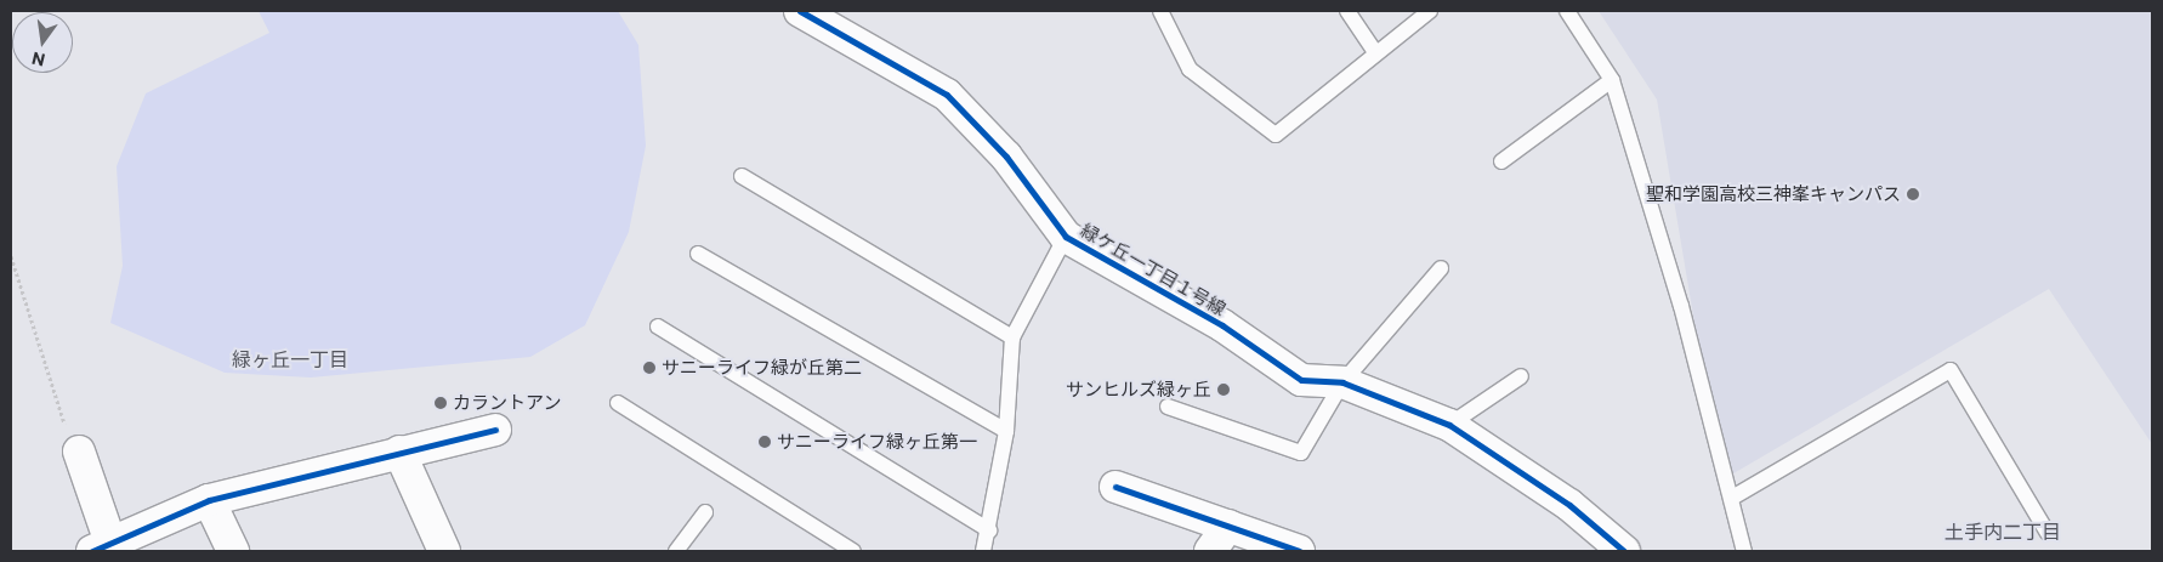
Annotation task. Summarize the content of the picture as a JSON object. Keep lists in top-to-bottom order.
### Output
{
  "streets": {
    "street": ["緑ケ丘一丁目１号線"]
  },
  "districts": ["緑ヶ丘一丁目", "土手内二丁目"],
  "places": [
    "聖和学園高校三神峯キャンパス",
    "サニーライフ緑が丘第二",
    "サンヒルズ緑ヶ丘",
    "カラントアン",
    "サニーライフ緑ヶ丘第一"
  ],
  "north": "bottom"
}
